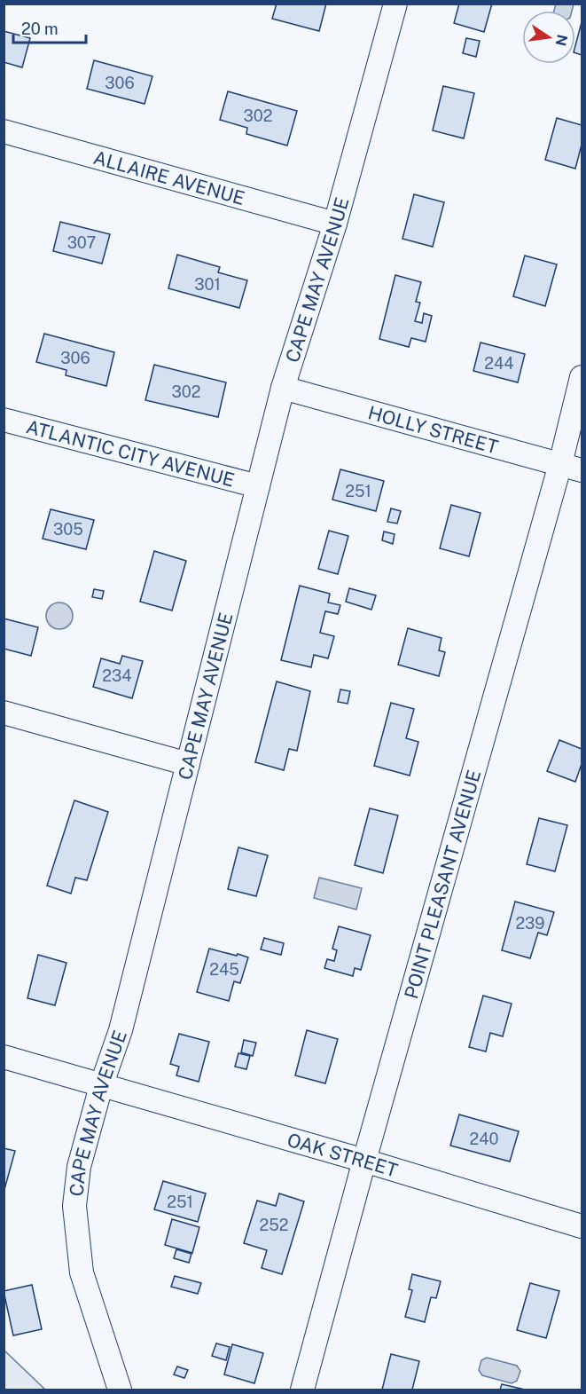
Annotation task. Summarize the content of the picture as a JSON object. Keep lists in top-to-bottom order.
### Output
{
  "streets": {
    "street": [
      "ALLAIRE AVENUE",
      "CAPE MAY AVENUE",
      "HOLLY STREET",
      "ATLANTIC CITY AVENUE",
      "POINT PLEASANT AVENUE",
      "OAK STREET"
    ]
  },
  "crossings": [
    ["ALLAIRE AVENUE", "CAPE MAY AVENUE"],
    ["CAPE MAY AVENUE", "HOLLY STREET"],
    ["CAPE MAY AVENUE", "ATLANTIC CITY AVENUE"],
    ["CAPE MAY AVENUE", "OAK STREET"],
    ["HOLLY STREET", "POINT PLEASANT AVENUE"],
    ["POINT PLEASANT AVENUE", "OAK STREET"]
  ],
  "house_numbers": [
    "306",
    "302",
    "307",
    "301",
    "306",
    "244",
    "302",
    "251",
    "305",
    "234",
    "239",
    "245",
    "240",
    "251",
    "252"
  ],
  "scale_bar": "20 m",
  "north": "right"
}
